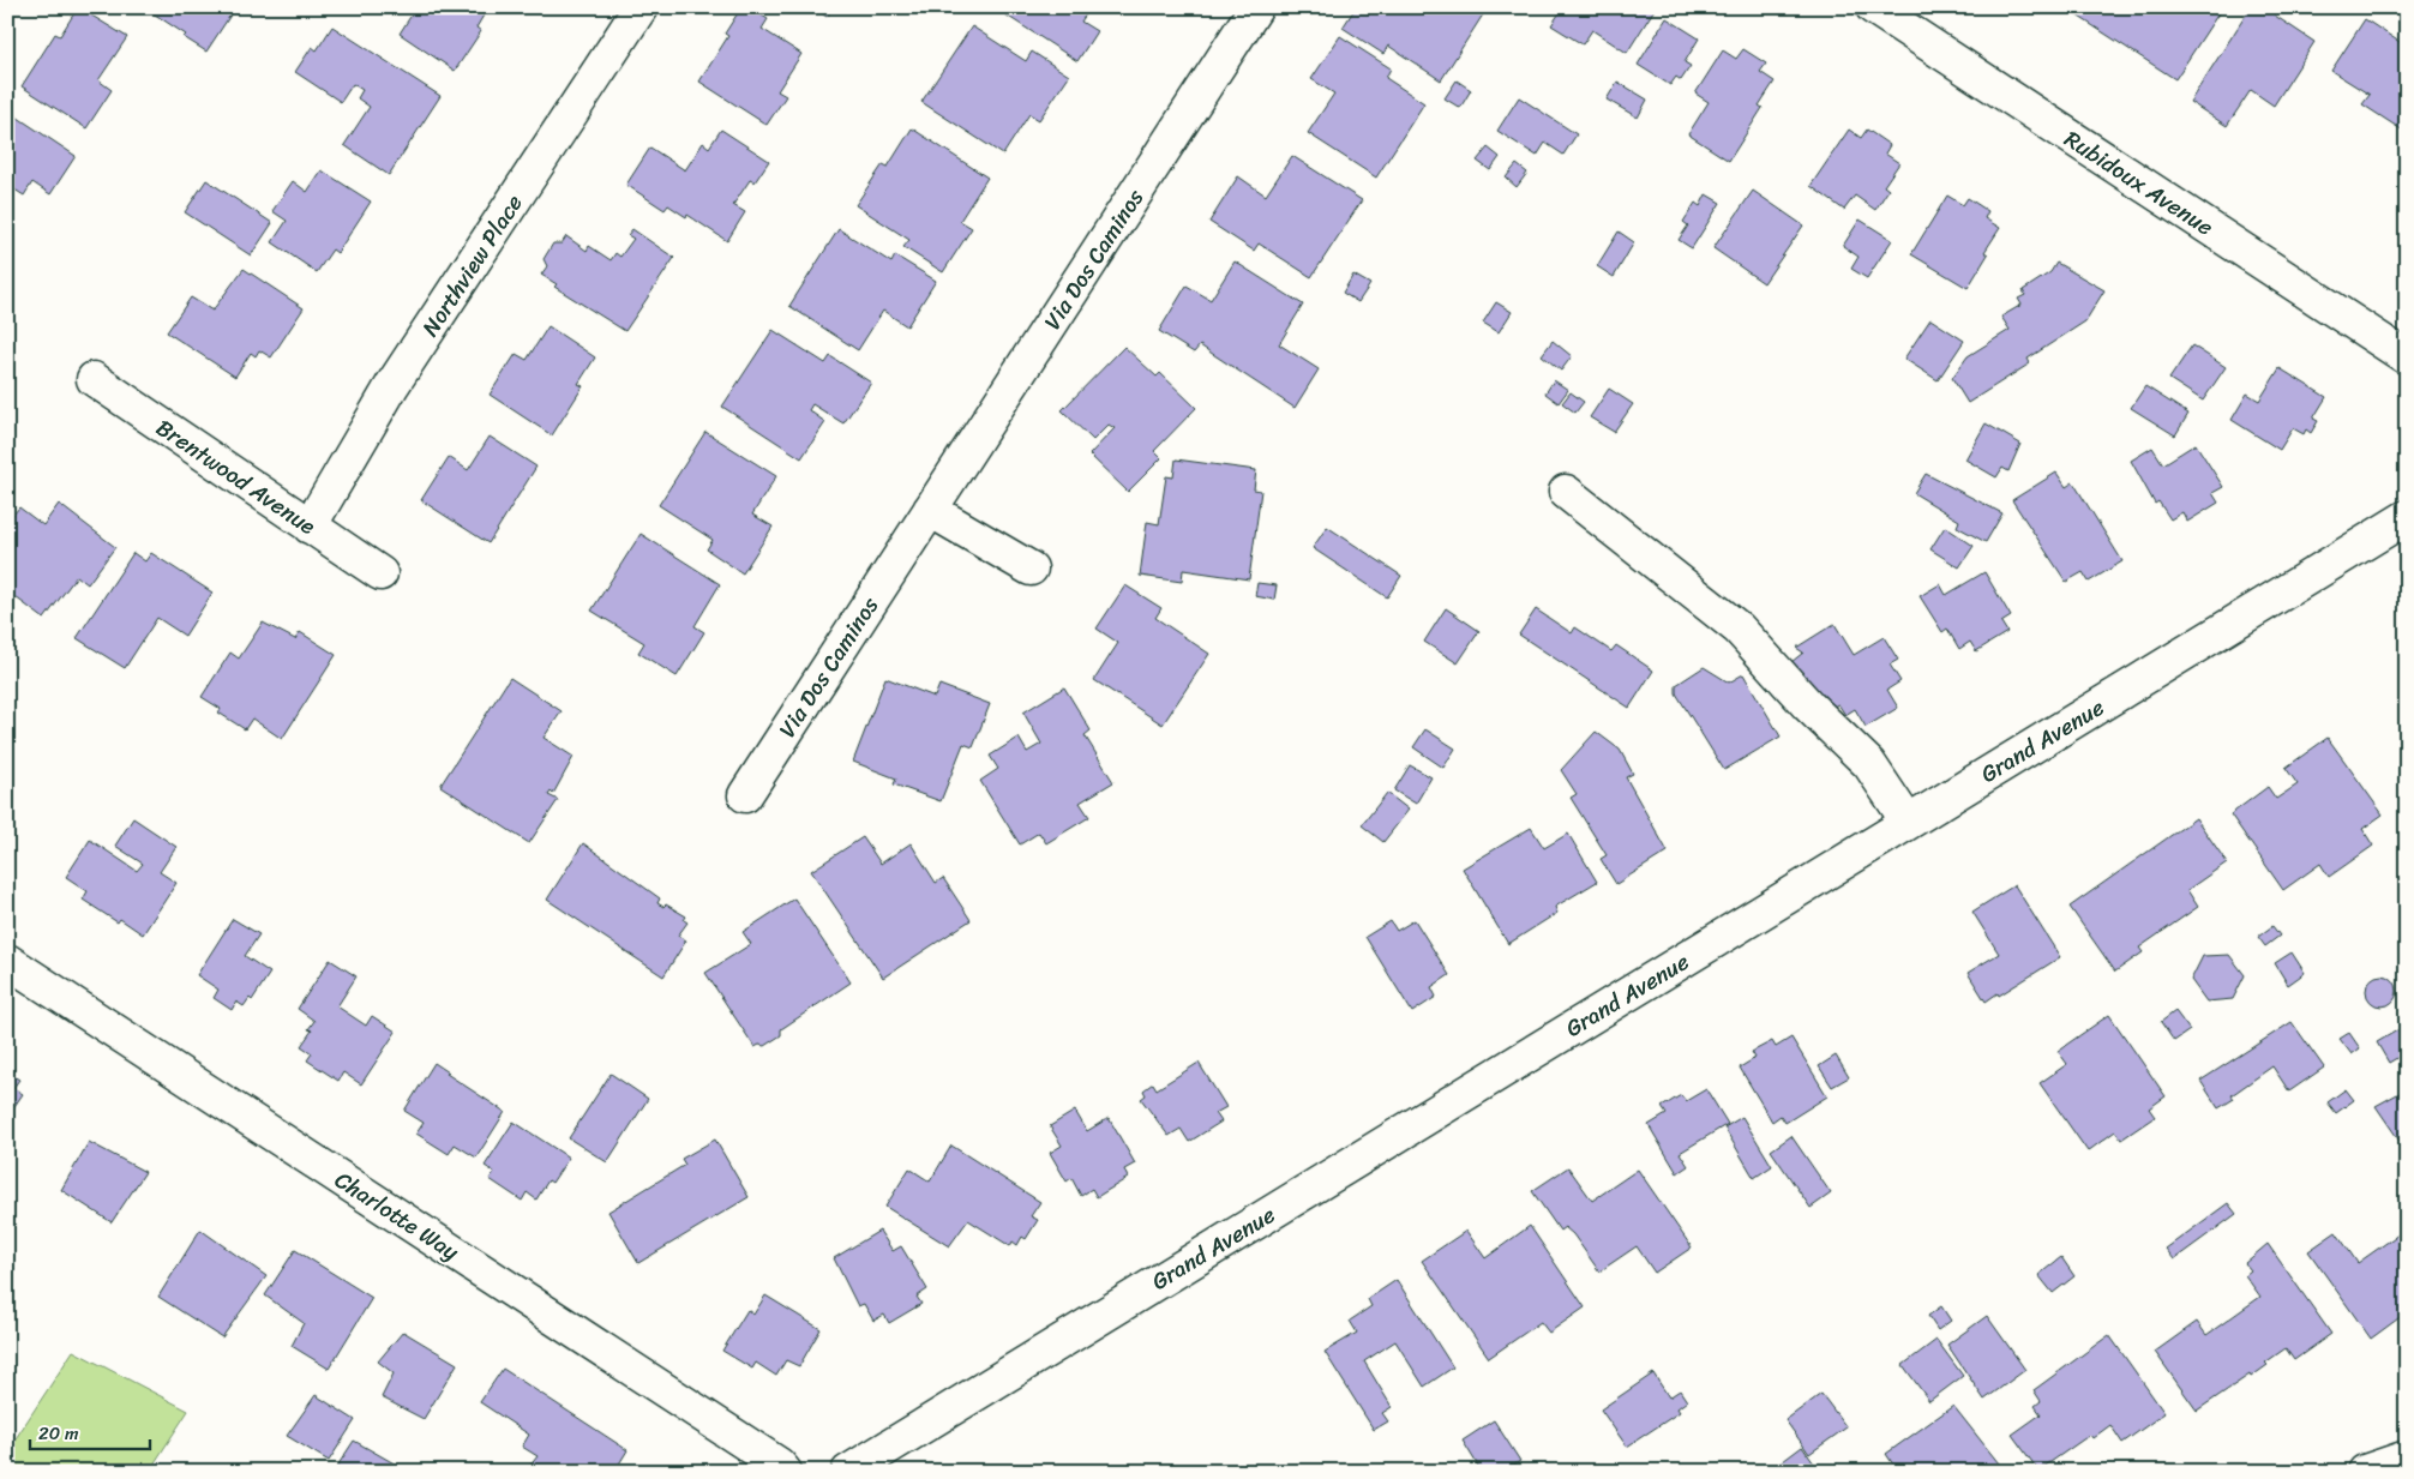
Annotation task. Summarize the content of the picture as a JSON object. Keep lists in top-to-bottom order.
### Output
{
  "streets": {
    "street": [
      "Rubidoux Avenue",
      "Via Dos Caminos",
      "Northview Place",
      "Brentwood Avenue",
      "Grand Avenue",
      "Charlotte Way"
    ]
  },
  "crossings": [
    ["Northview Place", "Brentwood Avenue"]
  ],
  "scale_bar": "20 m"
}
